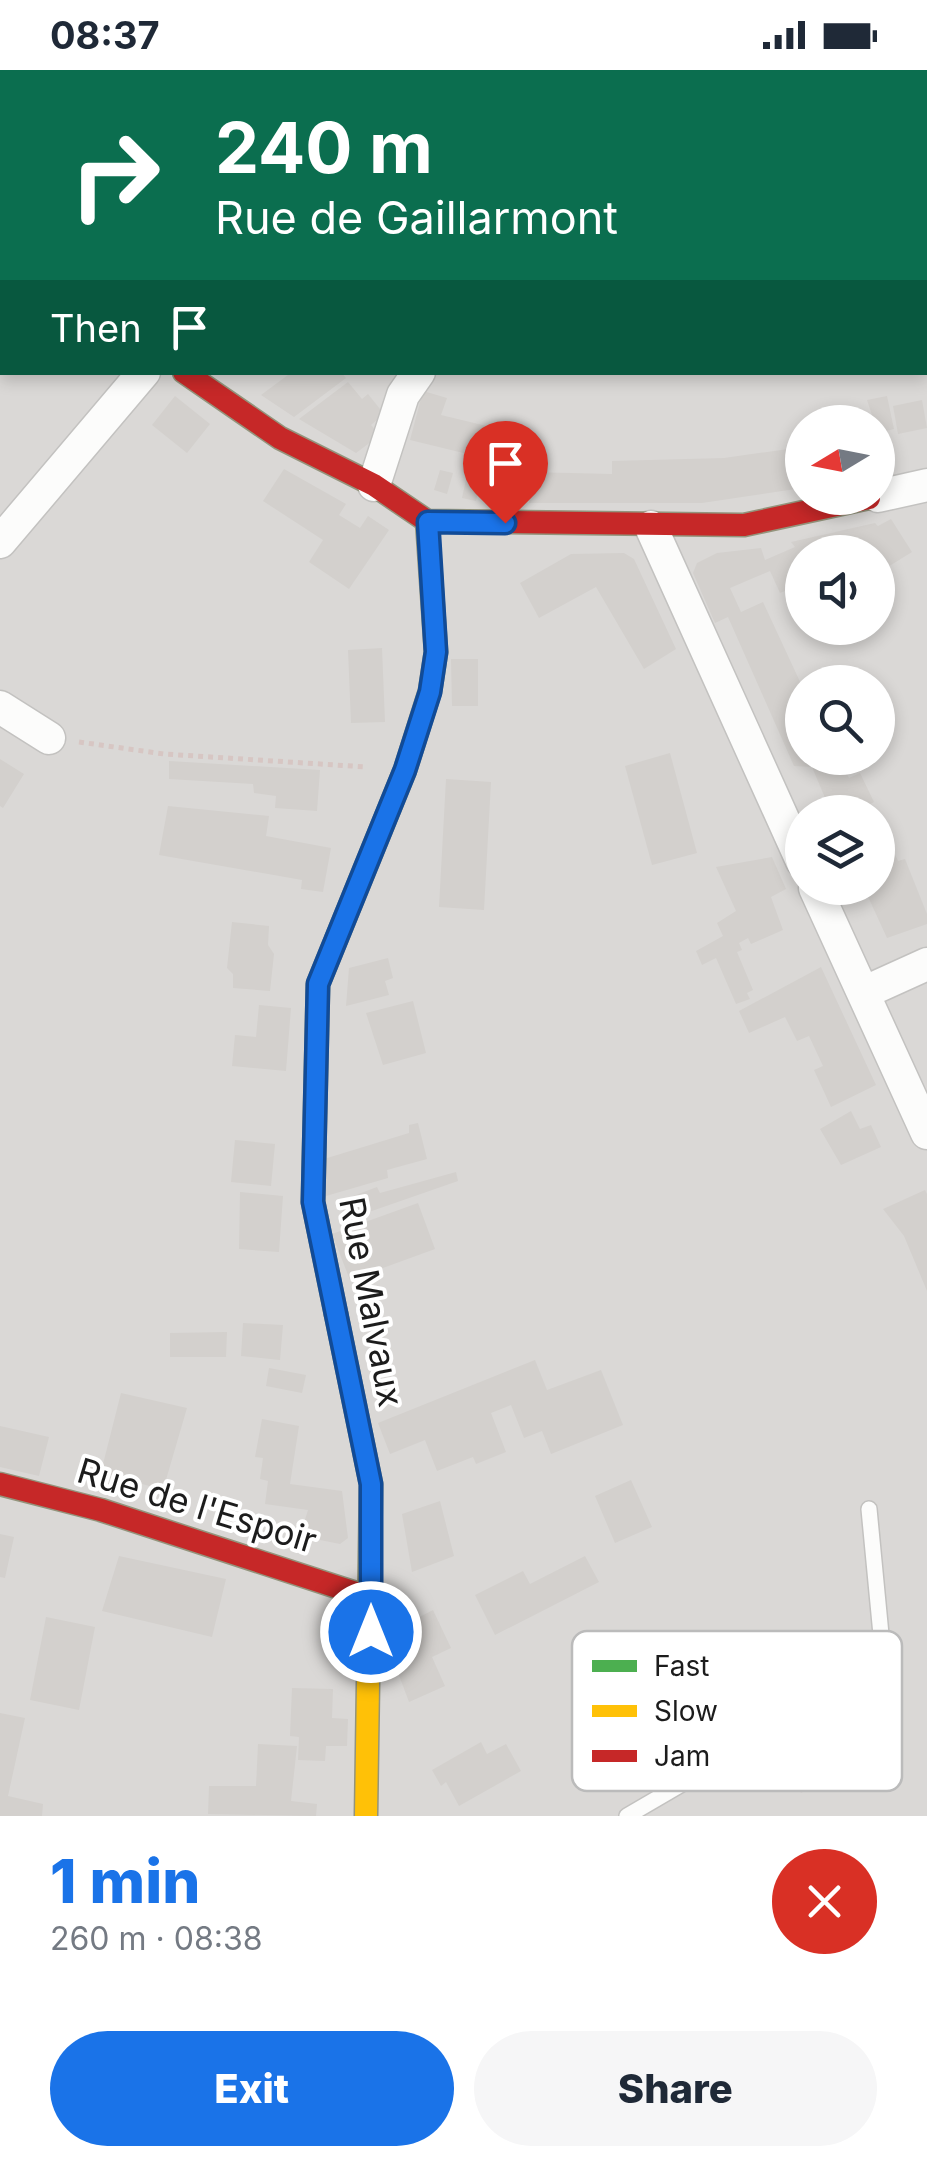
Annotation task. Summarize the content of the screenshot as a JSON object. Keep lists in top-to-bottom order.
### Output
{
  "streets": {
    "street": ["Rue Malvaux", "Rue de l'Espoir"]
  },
  "crossings": [
    ["Rue Malvaux", "Rue de l'Espoir"]
  ],
  "legend": ["Fast", "Slow", "Jam"],
  "north": "left",
  "page": {
    "status": "08:37",
    "turn": ["240 m", "Rue de Gaillarmont"],
    "then": "Then",
    "heading": ["1 min", "260 m · 08:38"],
    "buttons": ["Exit", "Share"]
  }
}
